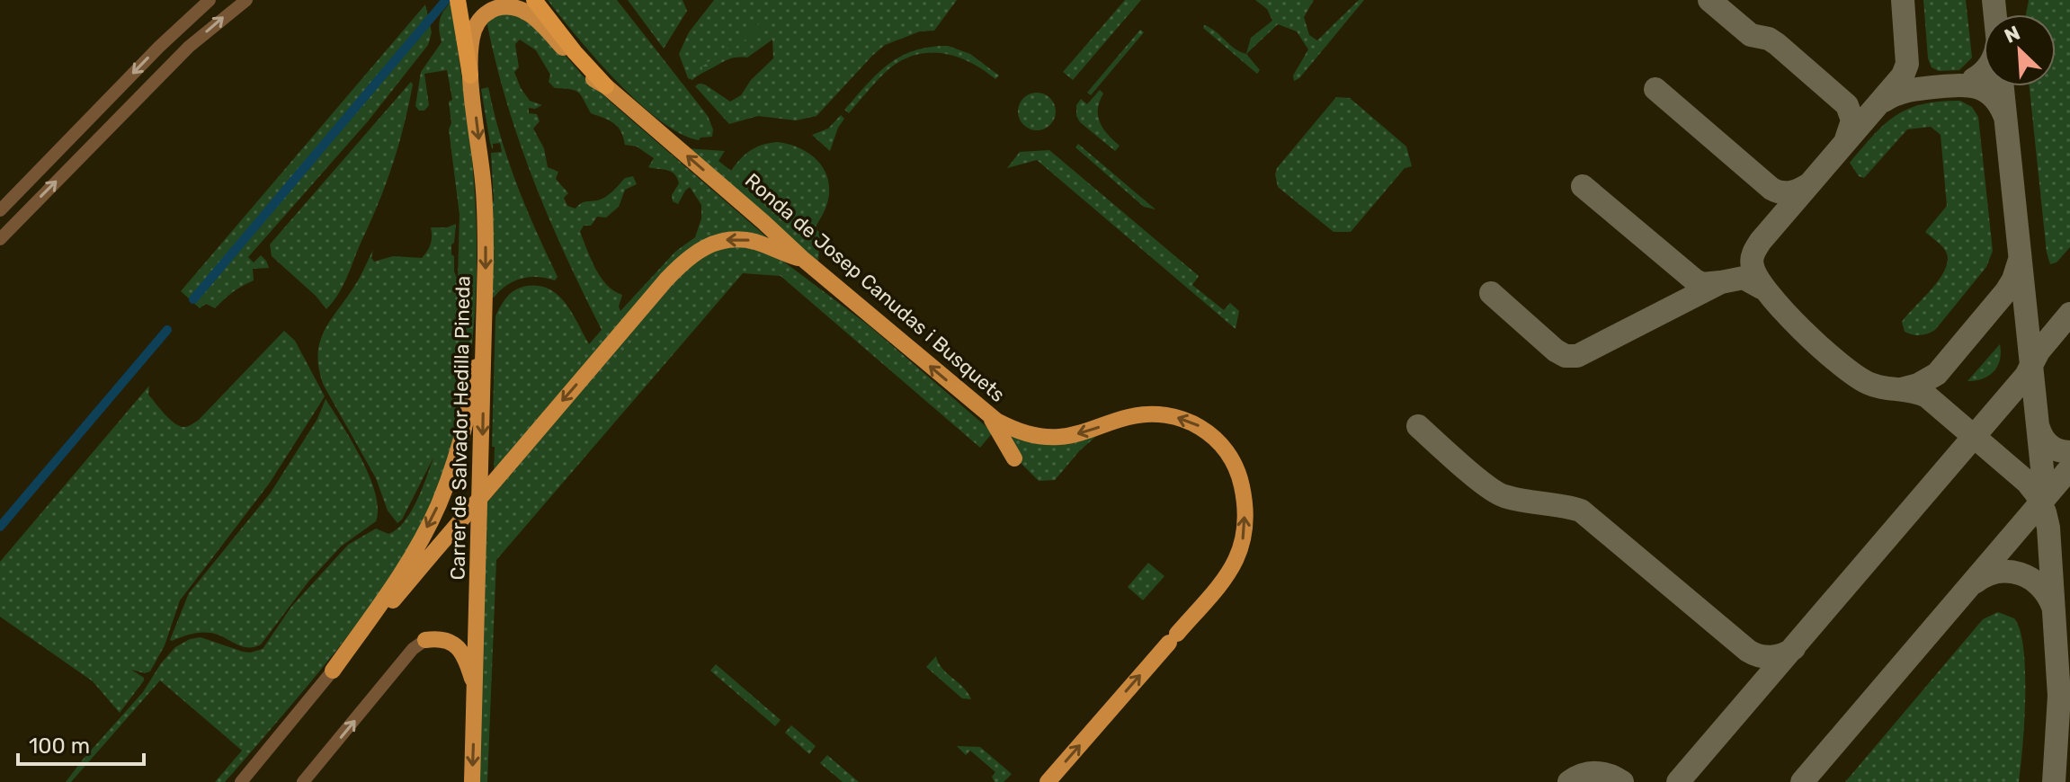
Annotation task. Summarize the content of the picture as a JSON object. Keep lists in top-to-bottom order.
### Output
{
  "streets": {
    "main road": ["Ronda de Josep Canudas i Busquets", "Carrer de Salvador Hedilla Pineda"]
  },
  "crossings": [
    ["Ronda de Josep Canudas i Busquets", "Carrer de Salvador Hedilla Pineda"]
  ],
  "scale_bar": "100 m",
  "north": "top left"
}
